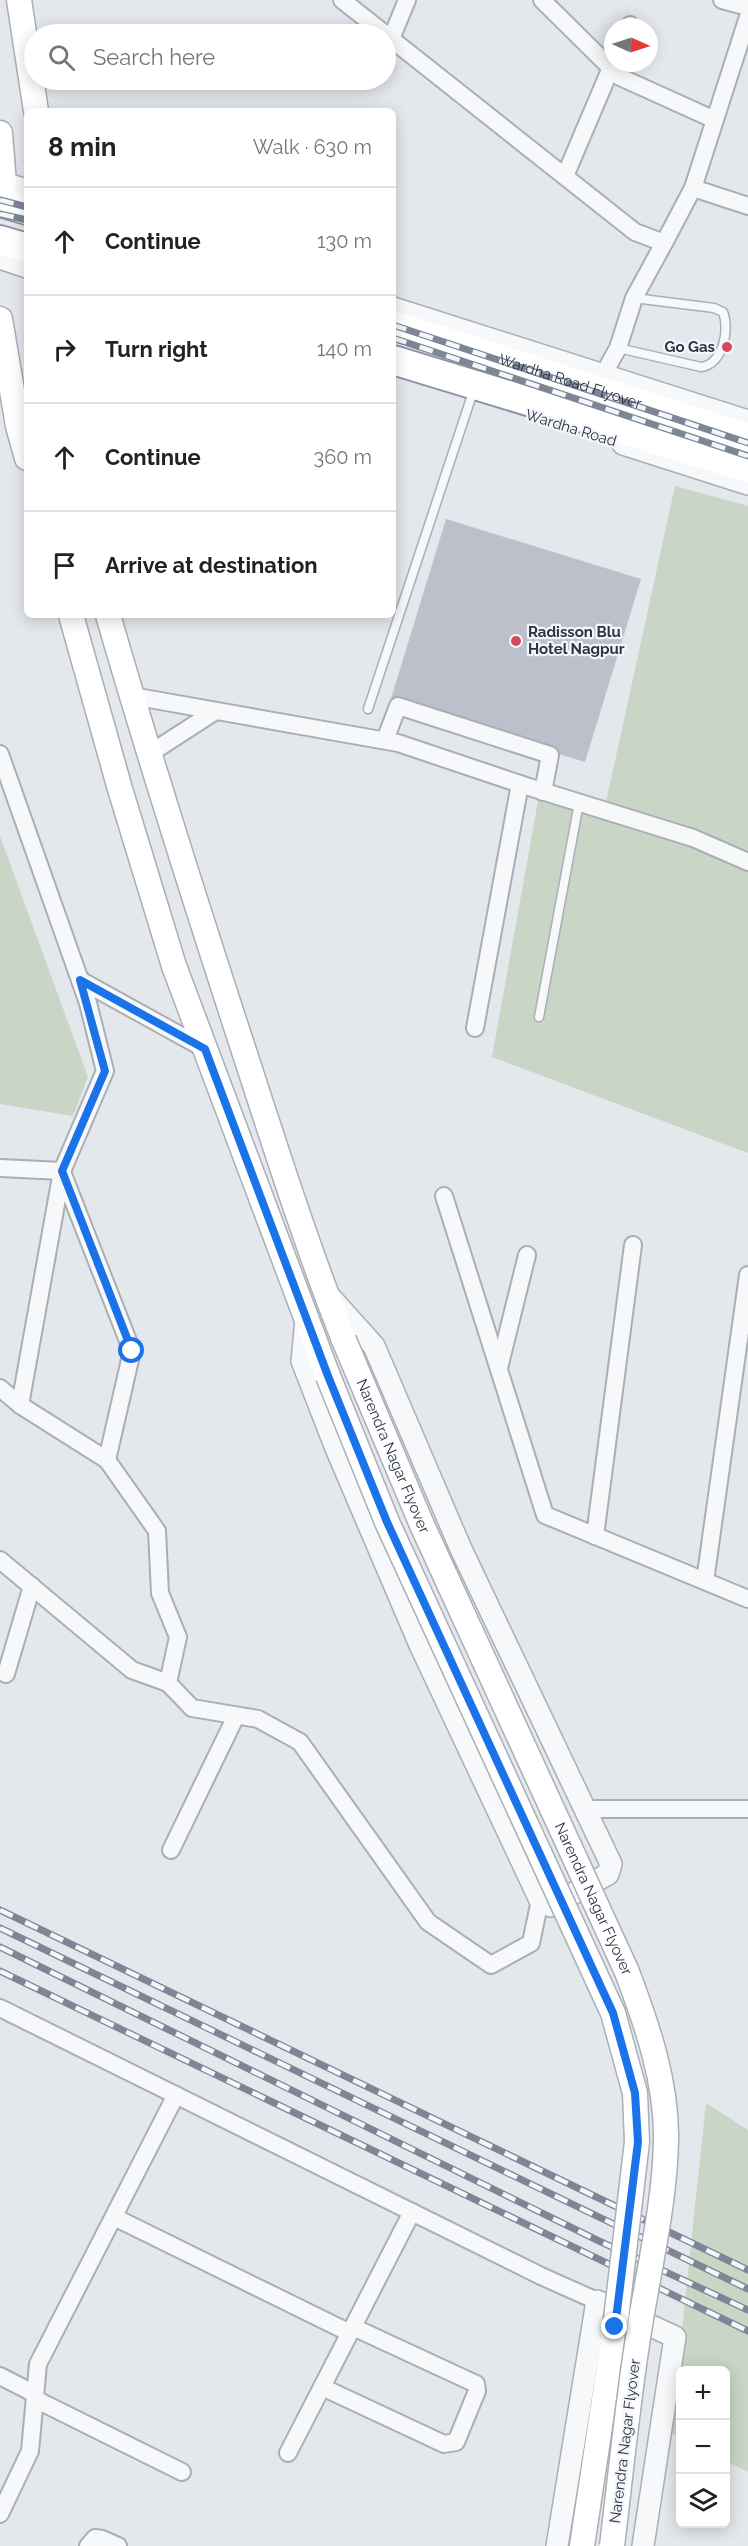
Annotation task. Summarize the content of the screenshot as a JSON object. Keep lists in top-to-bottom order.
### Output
{
  "streets": {
    "highway": ["Wardha Road Flyover"],
    "main road": ["Narendra Nagar Flyover"],
    "street": ["Wardha Road"]
  },
  "places": ["Go Gas", "Radisson Blu Hotel Nagpur"],
  "north": "right",
  "page": {
    "search": "Search here",
    "heading": ["8 min", "Walk · 630 m"],
    "list": [
      ["Continue", "130 m"],
      ["Turn right", "140 m"],
      ["Continue", "360 m"],
      "Arrive at destination"
    ],
    "map_buttons": ["+", "−"]
  }
}
